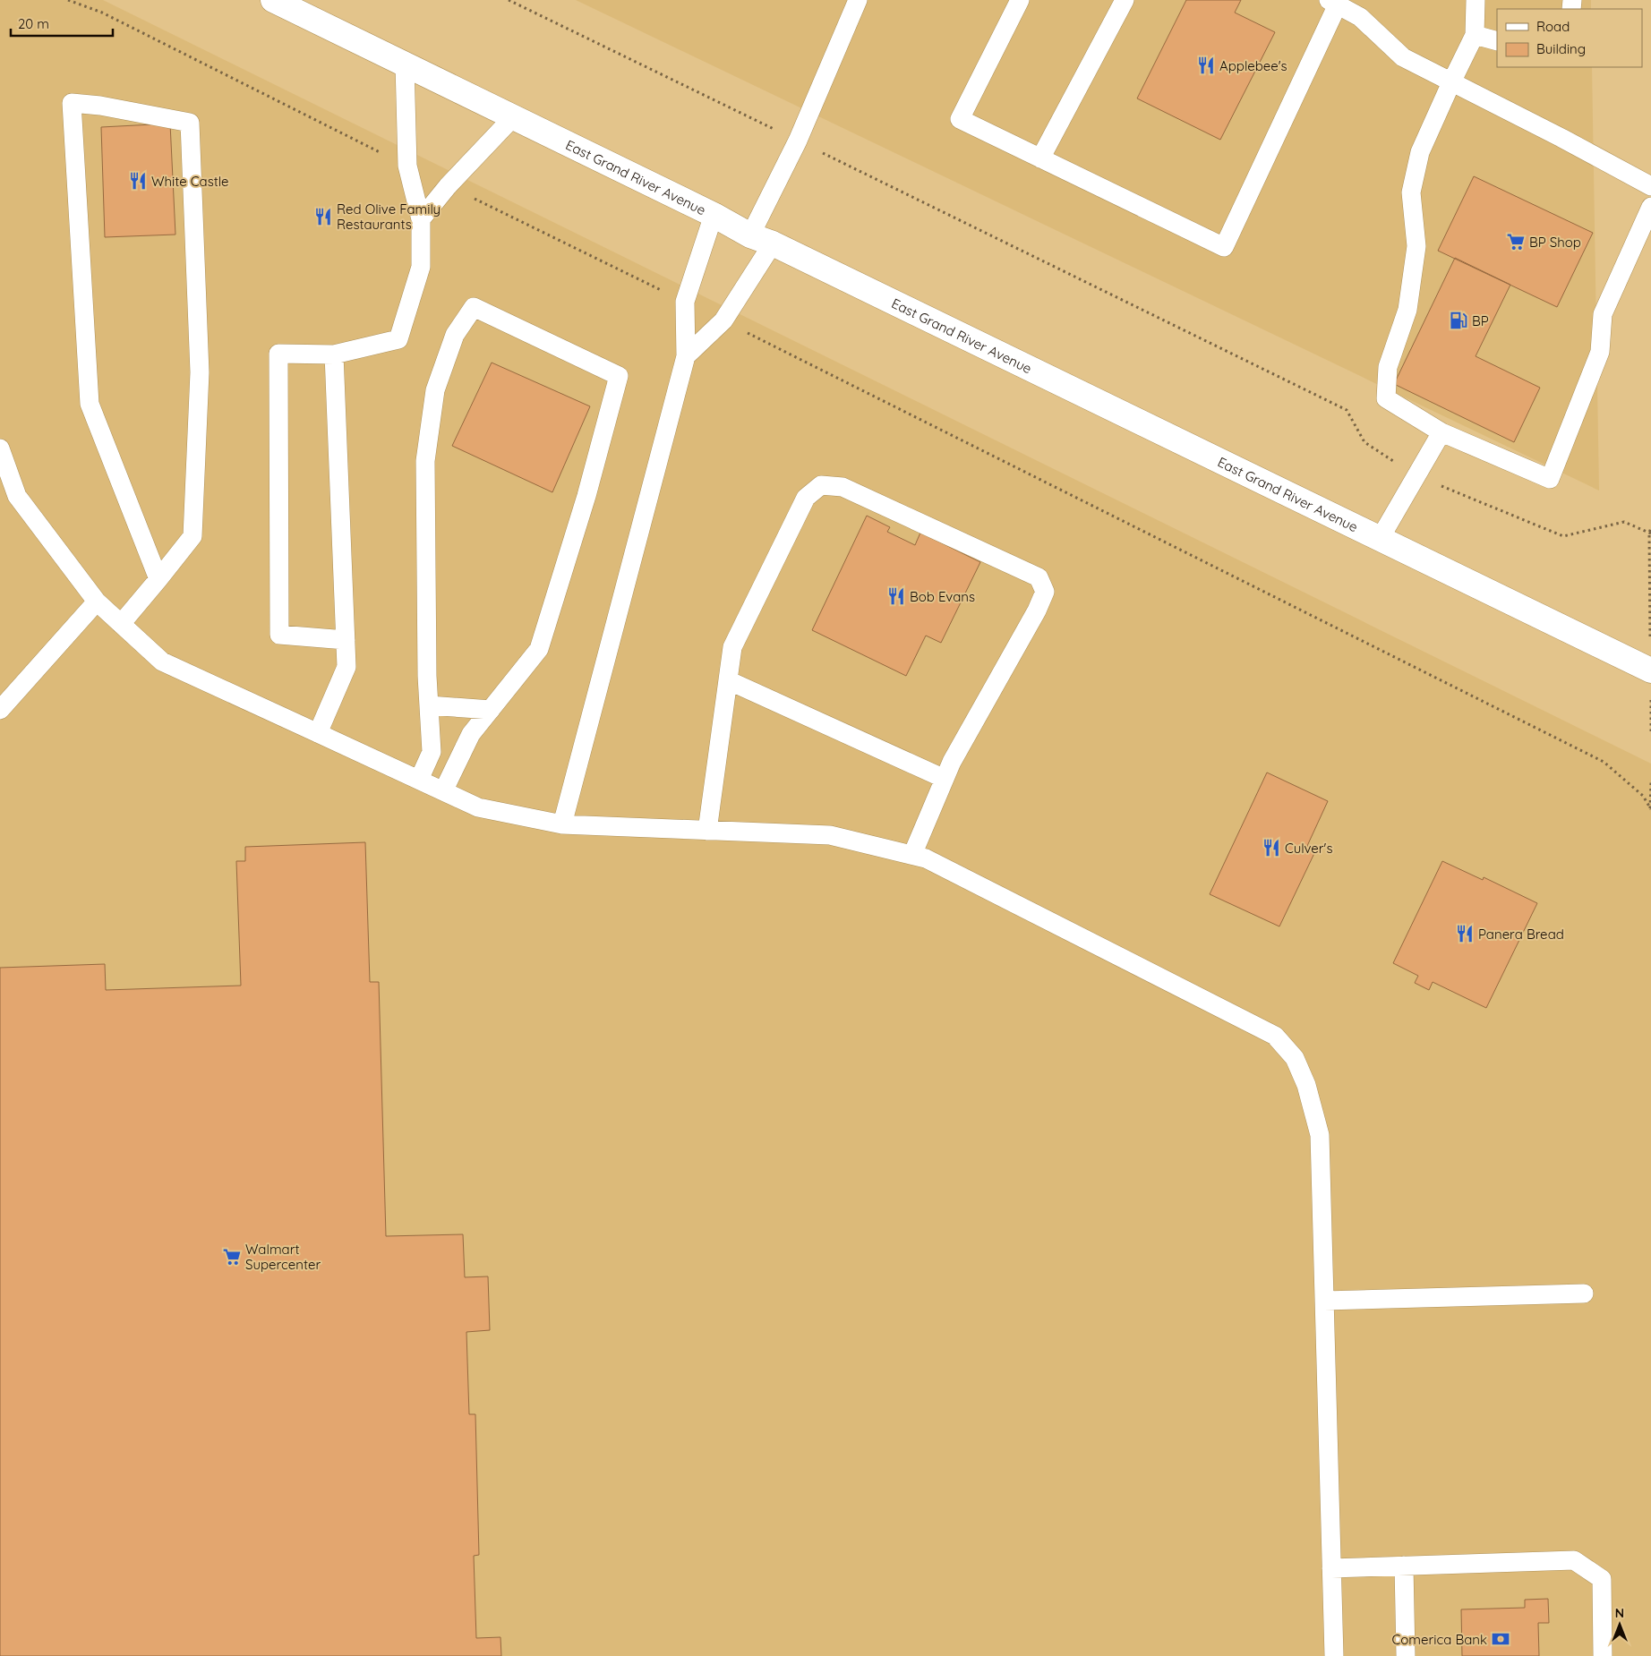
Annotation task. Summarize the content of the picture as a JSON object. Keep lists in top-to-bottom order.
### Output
{
  "streets": {
    "main road": ["East Grand River Avenue"]
  },
  "places": {
    "restaurant": [
      "Applebee's",
      "White Castle",
      "Red Olive Family Restaurants",
      "Bob Evans",
      "Culver's",
      "Panera Bread"
    ],
    "supermarket": ["BP Shop", "Walmart Supercenter"],
    "fuel station": ["BP"],
    "bank": ["Comerica Bank"]
  },
  "legend": ["Road", "Building"],
  "scale_bar": "20 m",
  "north": "top"
}
